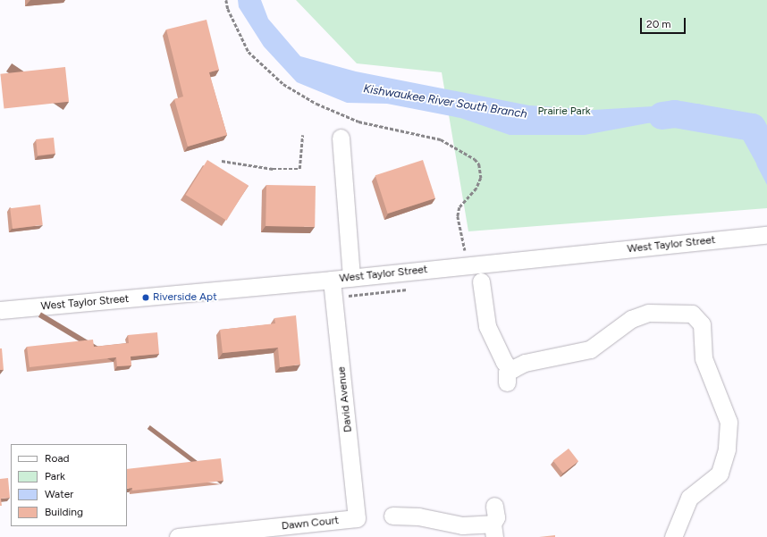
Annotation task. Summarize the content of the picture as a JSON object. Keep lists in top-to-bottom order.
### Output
{
  "streets": {
    "street": ["West Taylor Street", "David Avenue", "Dawn Court"]
  },
  "crossings": [
    ["West Taylor Street", "David Avenue"],
    ["David Avenue", "Dawn Court"]
  ],
  "water": ["Kishwaukee River South Branch"],
  "parks": ["Prairie Park"],
  "places": ["Riverside Apt"],
  "legend": [
    "Road",
    "Park",
    "Water",
    "Building"
  ],
  "scale_bar": "20 m"
}
